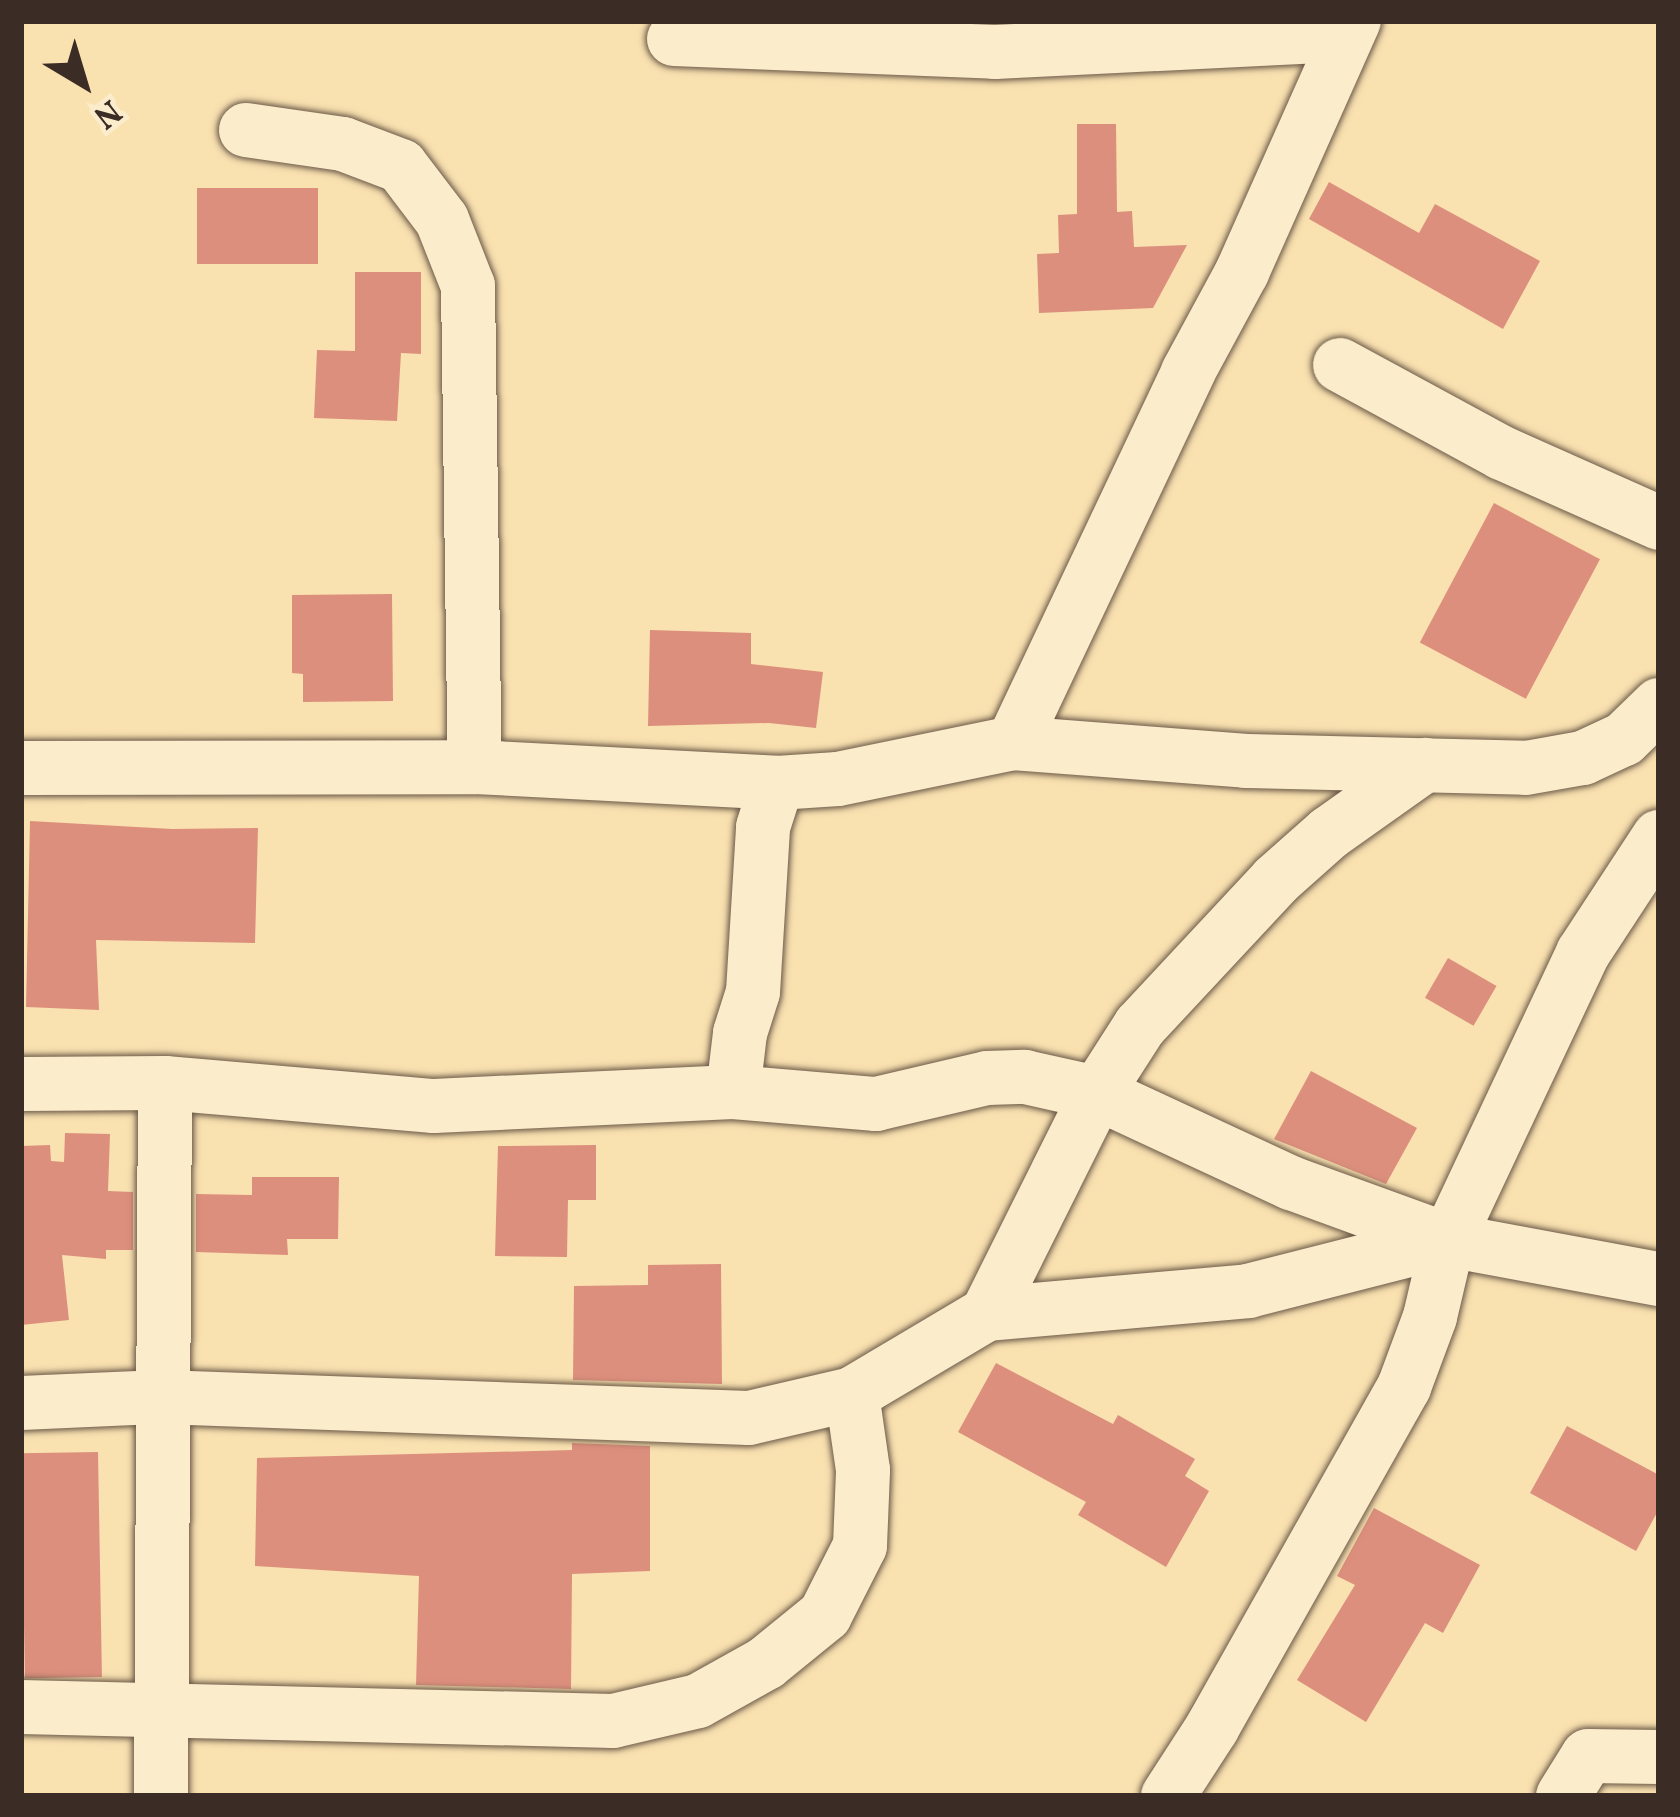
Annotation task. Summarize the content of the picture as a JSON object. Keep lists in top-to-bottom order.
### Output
{
  "north": "bottom right"
}
